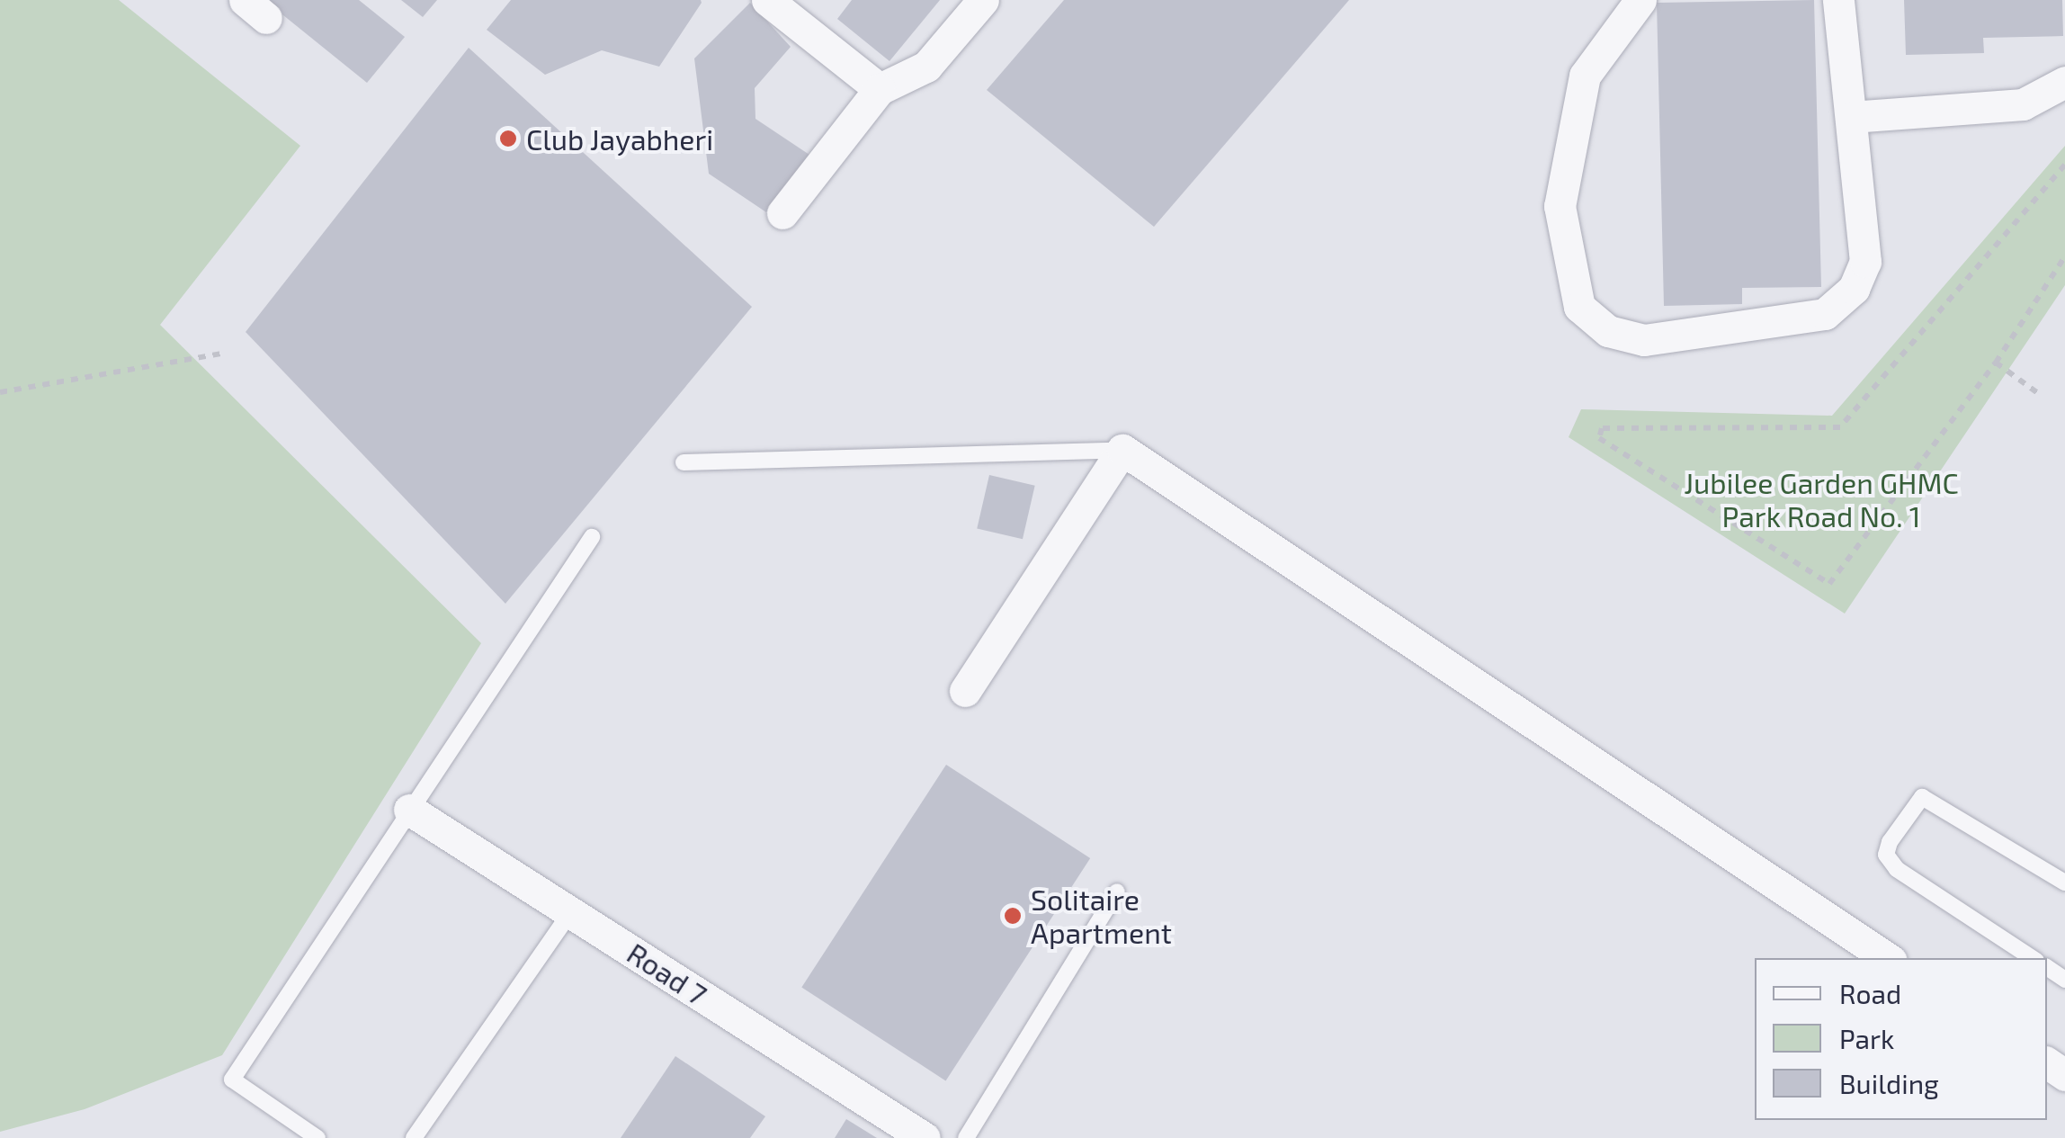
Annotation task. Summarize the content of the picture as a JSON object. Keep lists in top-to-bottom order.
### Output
{
  "streets": {
    "street": ["Road 7"]
  },
  "parks": ["Jubilee Garden GHMC Park Road No. 1"],
  "places": ["Club Jayabheri", "Solitaire Apartment"],
  "legend": ["Road", "Park", "Building"]
}
